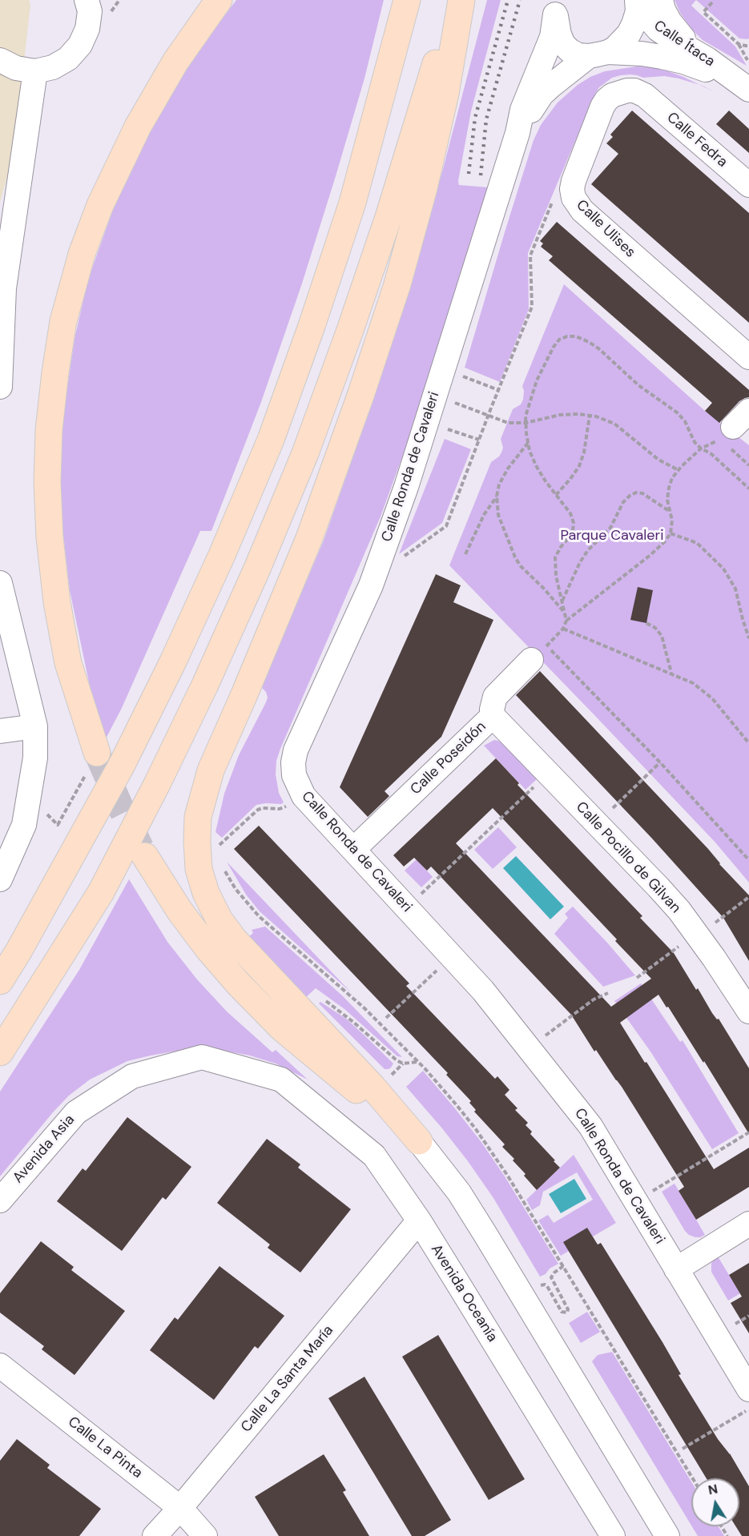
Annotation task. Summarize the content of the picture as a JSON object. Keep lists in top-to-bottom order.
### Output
{
  "streets": {
    "street": [
      "Calle Ítaca",
      "Calle Fedra",
      "Calle Ulises",
      "Calle Ronda de Cavaleri",
      "Calle Poseidón",
      "Calle Pocillo de Gilvan",
      "Avenida Asia",
      "Avenida Oceanía",
      "Calle La Santa María",
      "Calle La Pinta"
    ]
  },
  "crossings": [
    ["Calle Ítaca", "Calle Ronda de Cavaleri"],
    ["Calle Fedra", "Calle Ulises"],
    ["Calle Ronda de Cavaleri", "Calle Poseidón"],
    ["Calle Poseidón", "Calle Pocillo de Gilvan"],
    ["Avenida Asia", "Avenida Oceanía"],
    ["Avenida Oceanía", "Calle La Santa María"],
    ["Calle La Santa María", "Calle La Pinta"]
  ],
  "parks": ["Parque Cavaleri"],
  "north": "top"
}
